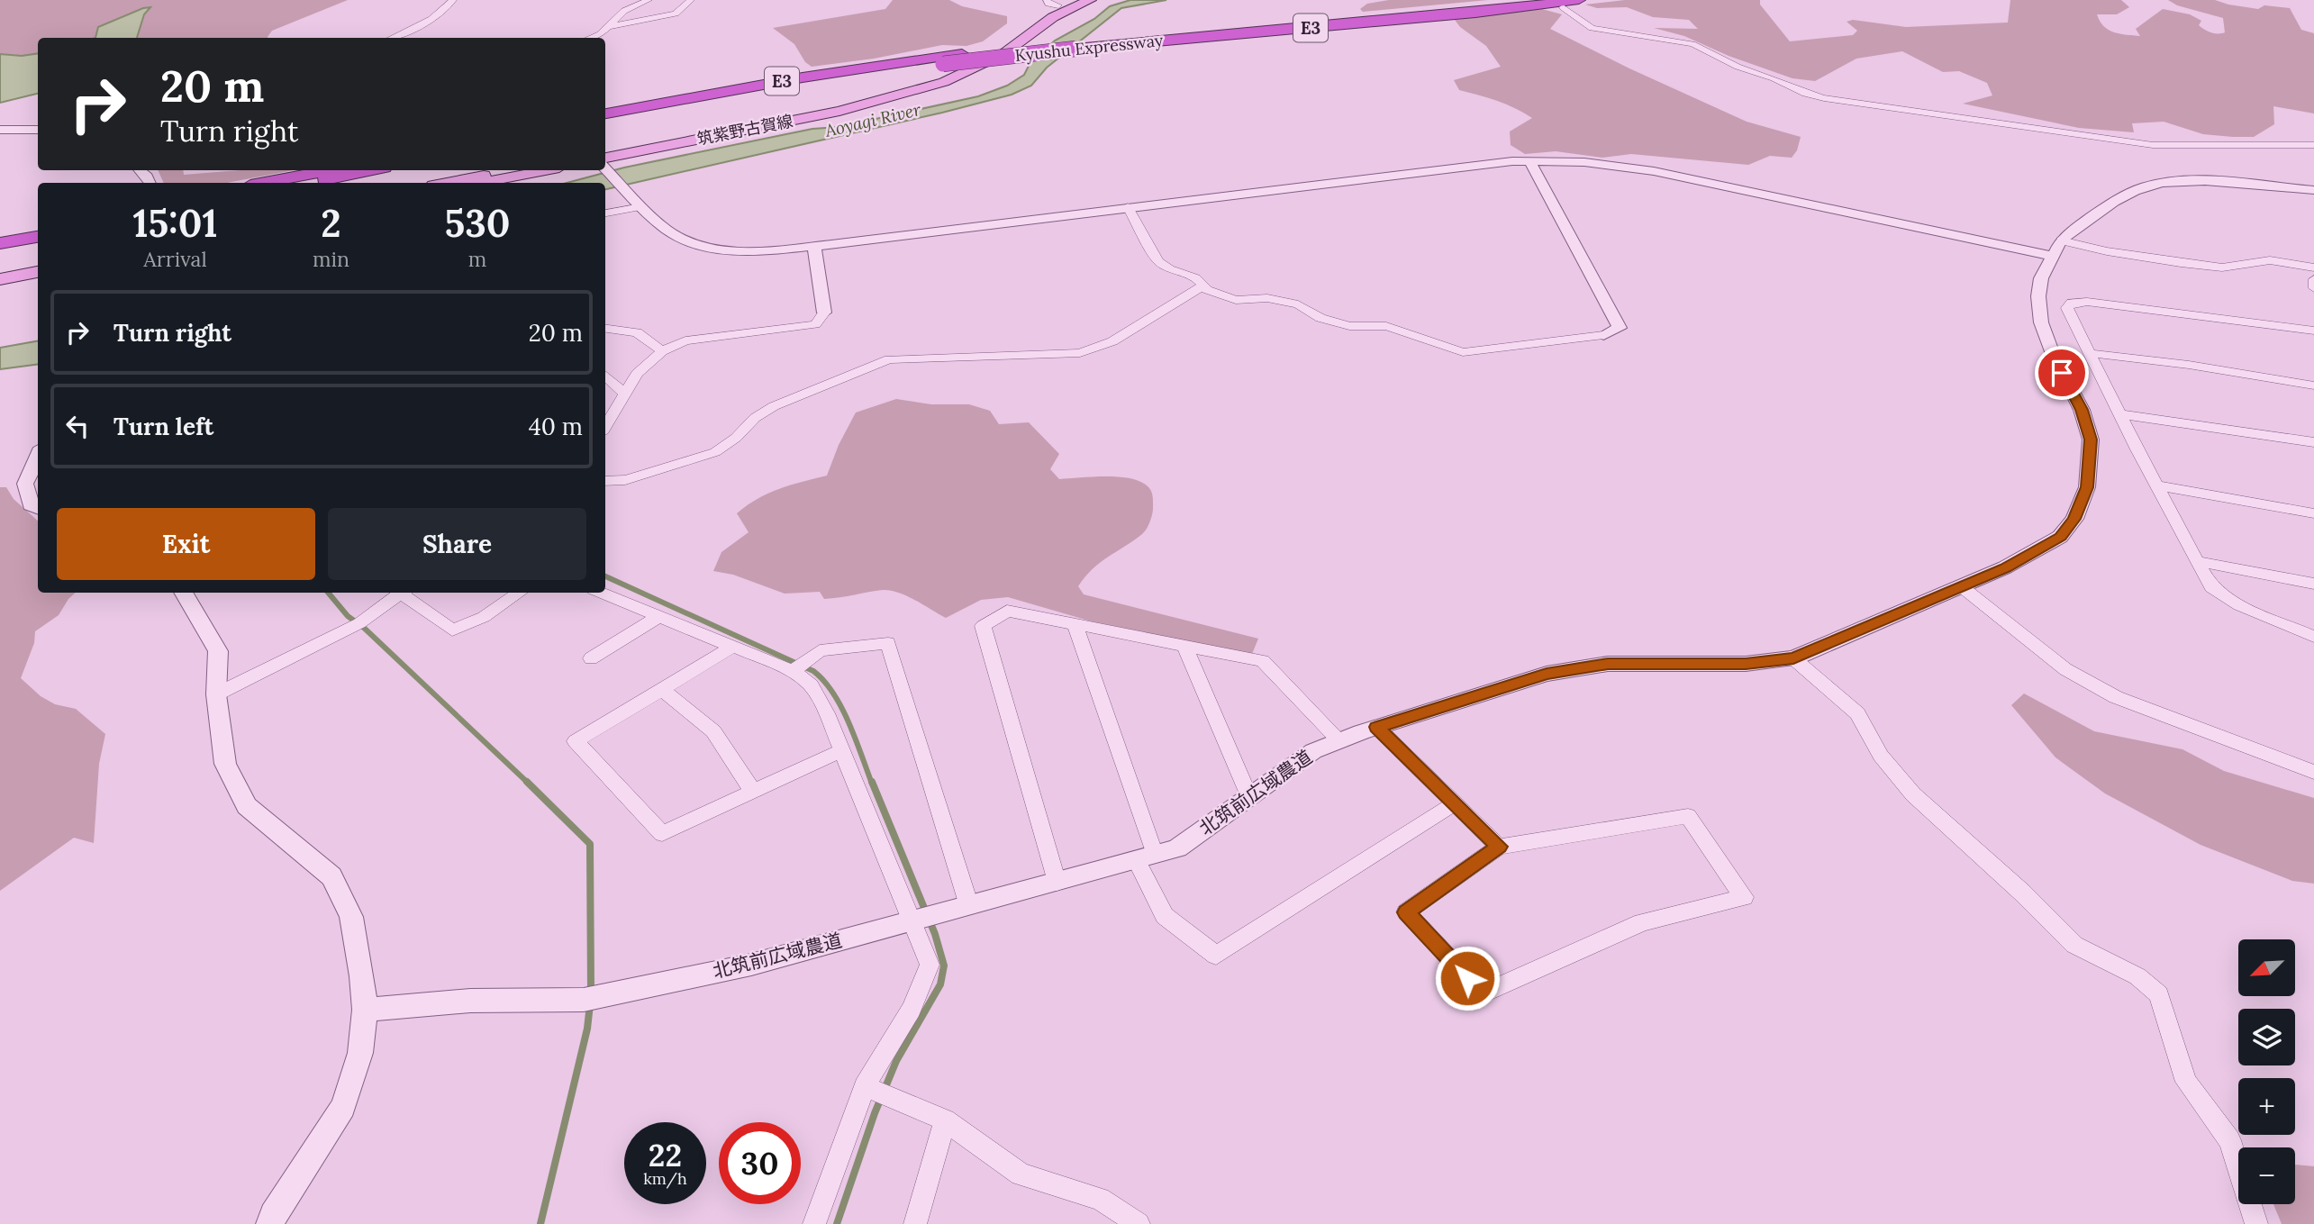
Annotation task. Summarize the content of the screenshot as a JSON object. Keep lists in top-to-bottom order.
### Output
{
  "streets": {
    "highway": ["E3", "Kyushu Expressway"],
    "main road": ["筑紫野古賀線"],
    "street": ["北筑前広域農道"]
  },
  "water": ["Aoyagi River"],
  "north": "bottom left",
  "page": {
    "turn": ["20 m", "Turn right"],
    "eta": [
      "15:01",
      "Arrival",
      "2",
      "min",
      "530",
      "m"
    ],
    "list": [
      {
        "name": "Turn right",
        "value": "20 m"
      },
      {
        "name": "Turn left",
        "value": "40 m"
      }
    ],
    "buttons": ["Exit", "Share"],
    "map_buttons": ["+", "−"],
    "speed": "22 km/h",
    "limit": "30"
  }
}
